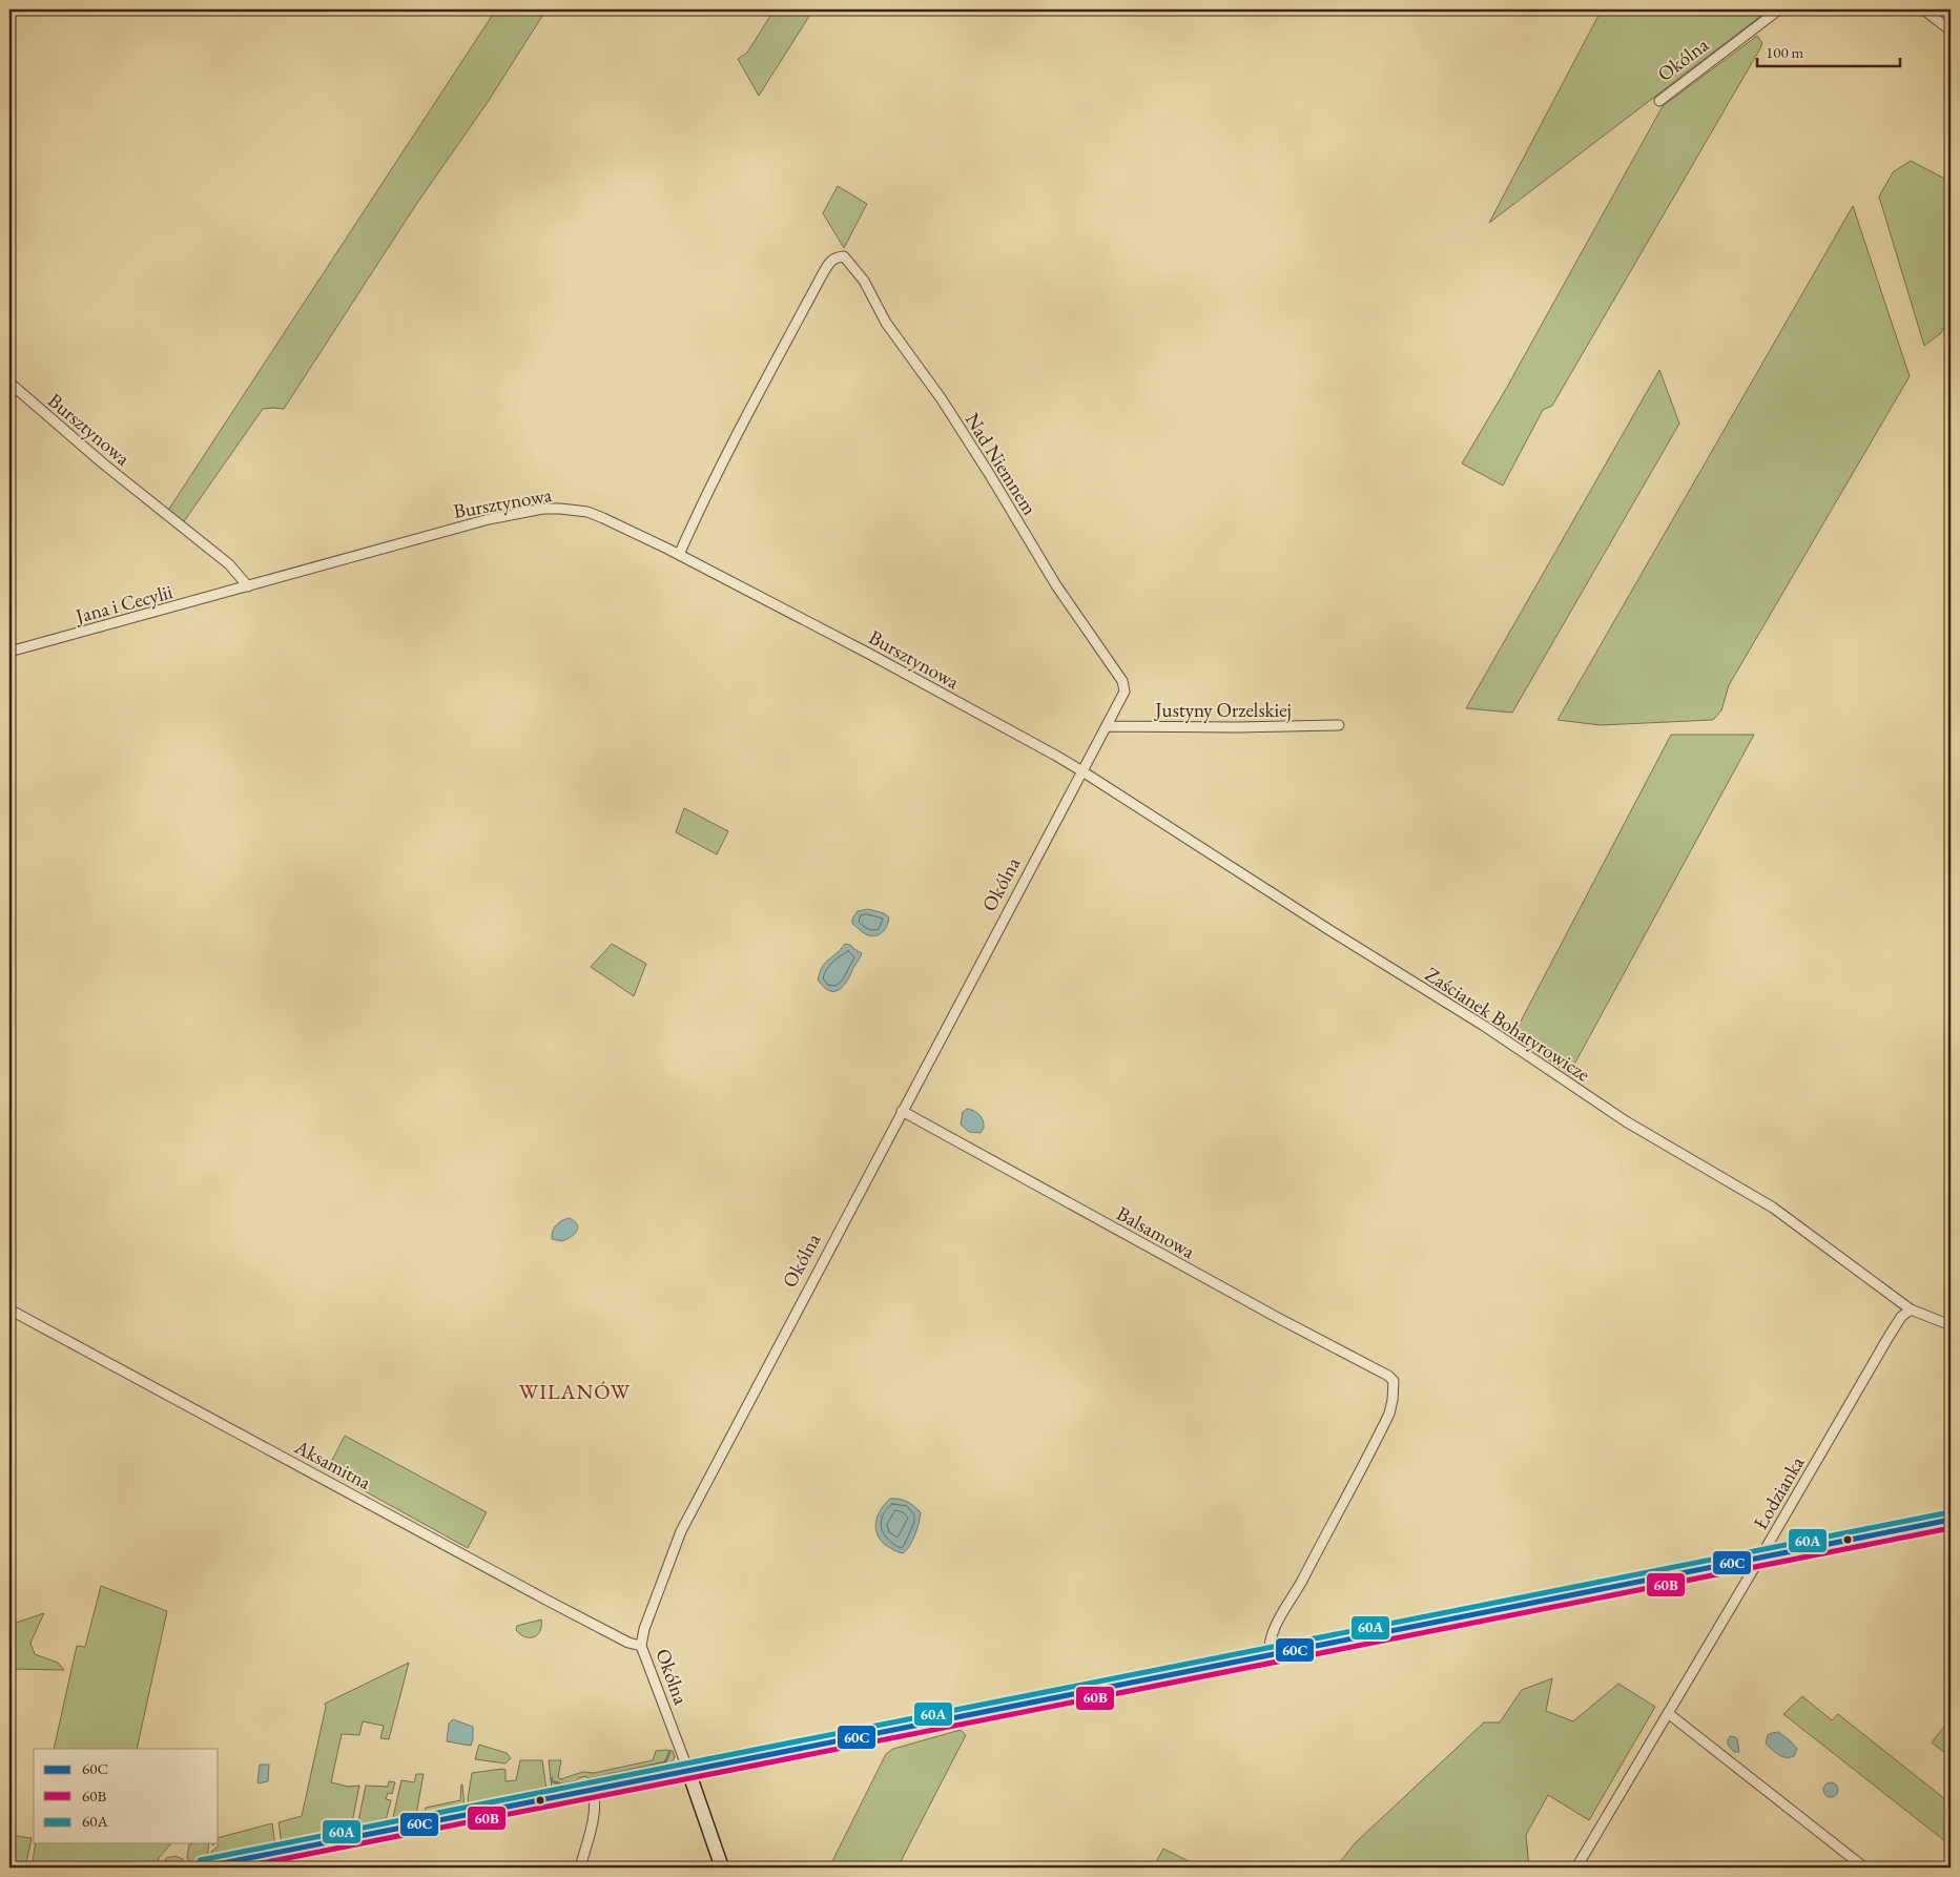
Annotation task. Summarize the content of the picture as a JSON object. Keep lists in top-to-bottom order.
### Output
{
  "streets": {
    "street": [
      "Okólna",
      "Bursztynowa",
      "Nad Niemnem",
      "Jana i Cecylii",
      "Justyny Orzelskiej",
      "Zaścianek Bohatyrowicze",
      "Balsamowa",
      "Aksamitna",
      "Łodzianka"
    ]
  },
  "crossings": [
    ["Okólna", "Bursztynowa"],
    ["Okólna", "Nad Niemnem"],
    ["Okólna", "Justyny Orzelskiej"],
    ["Okólna", "Zaścianek Bohatyrowicze"],
    ["Okólna", "Balsamowa"],
    ["Okólna", "Aksamitna"],
    ["Bursztynowa", "Nad Niemnem"],
    ["Bursztynowa", "Jana i Cecylii"],
    ["Bursztynowa", "Zaścianek Bohatyrowicze"],
    ["Zaścianek Bohatyrowicze", "Łodzianka"]
  ],
  "districts": ["WILANÓW"],
  "lines": ["transit line 60A", "transit line 60C", "transit line 60B"],
  "legend": ["60C", "60B", "60A"],
  "scale_bar": "100 m"
}
